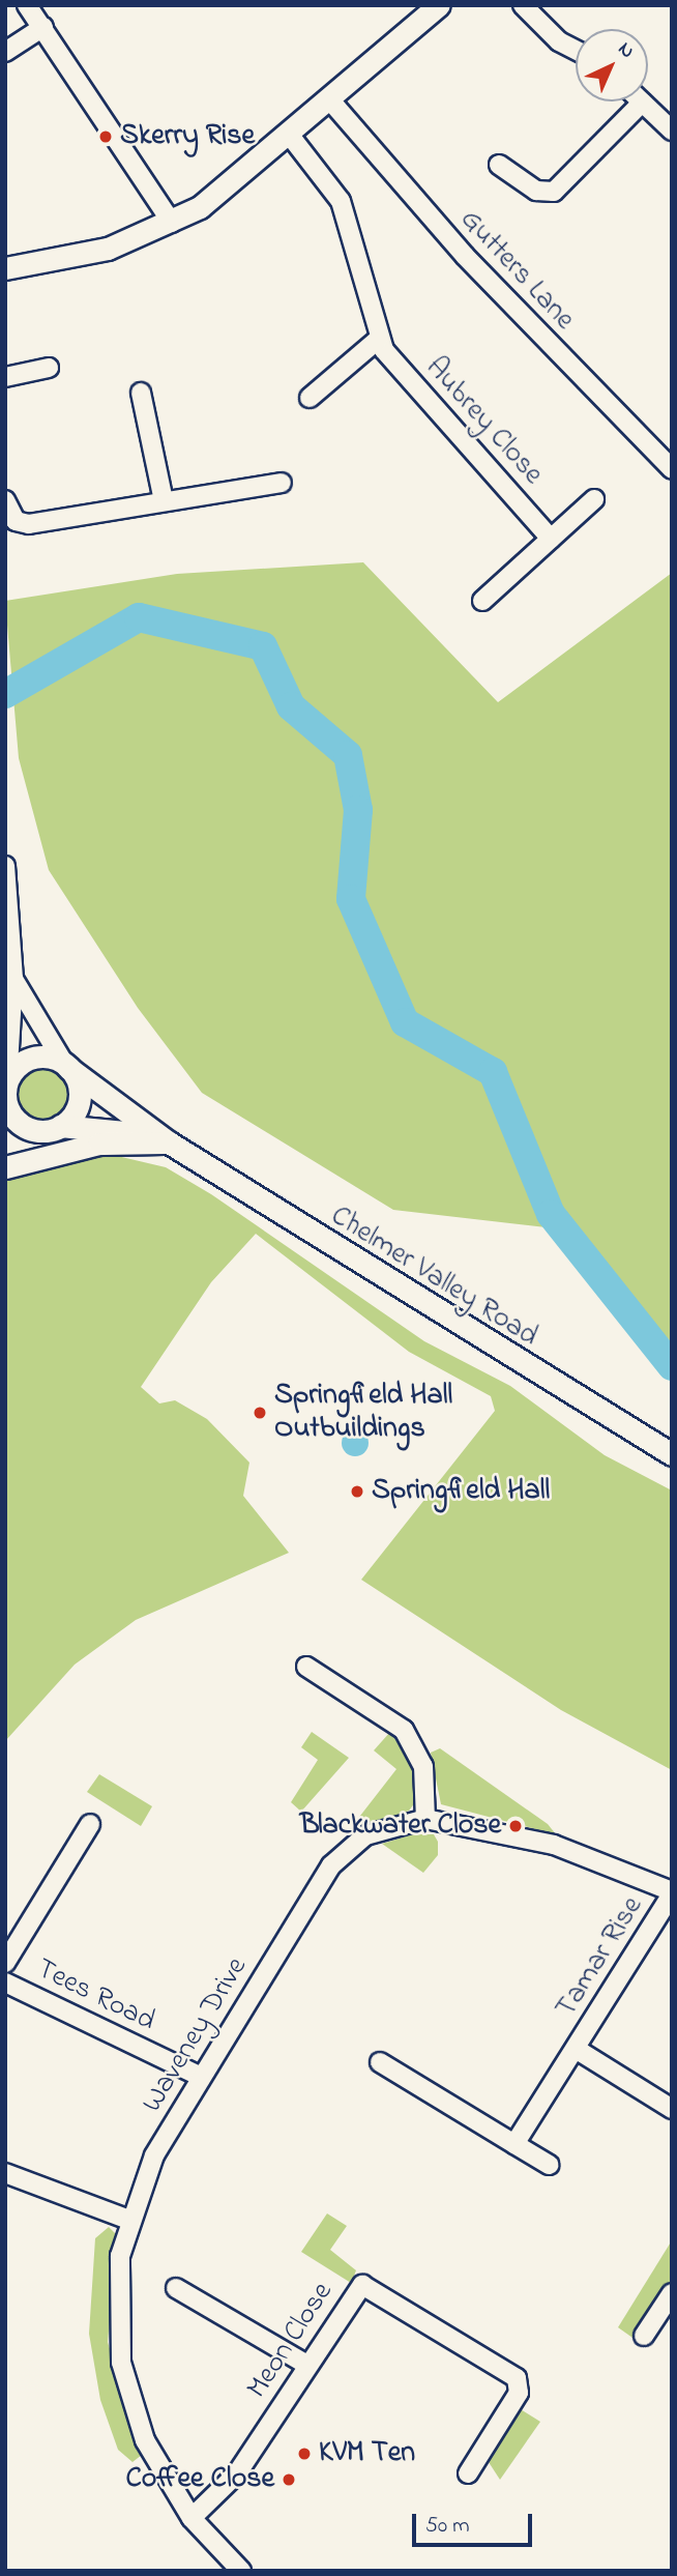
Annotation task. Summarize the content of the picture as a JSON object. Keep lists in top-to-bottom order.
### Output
{
  "streets": {
    "main road": ["Chelmer Valley Road"],
    "street": [
      "Gutters Lane",
      "Aubrey Close",
      "Tamar Rise",
      "Tees Road",
      "Waveney Drive",
      "Meon Close"
    ]
  },
  "crossings": [
    ["Tamar Rise", "Waveney Drive"],
    ["Tees Road", "Waveney Drive"],
    ["Waveney Drive", "Meon Close"]
  ],
  "places": [
    "Skerry Rise",
    "Springfield Hall Outbuildings",
    "Springfield Hall",
    "Blackwater Close",
    "KVM Ten",
    "Coffee Close"
  ],
  "scale_bar": "50 m",
  "north": "top right"
}
